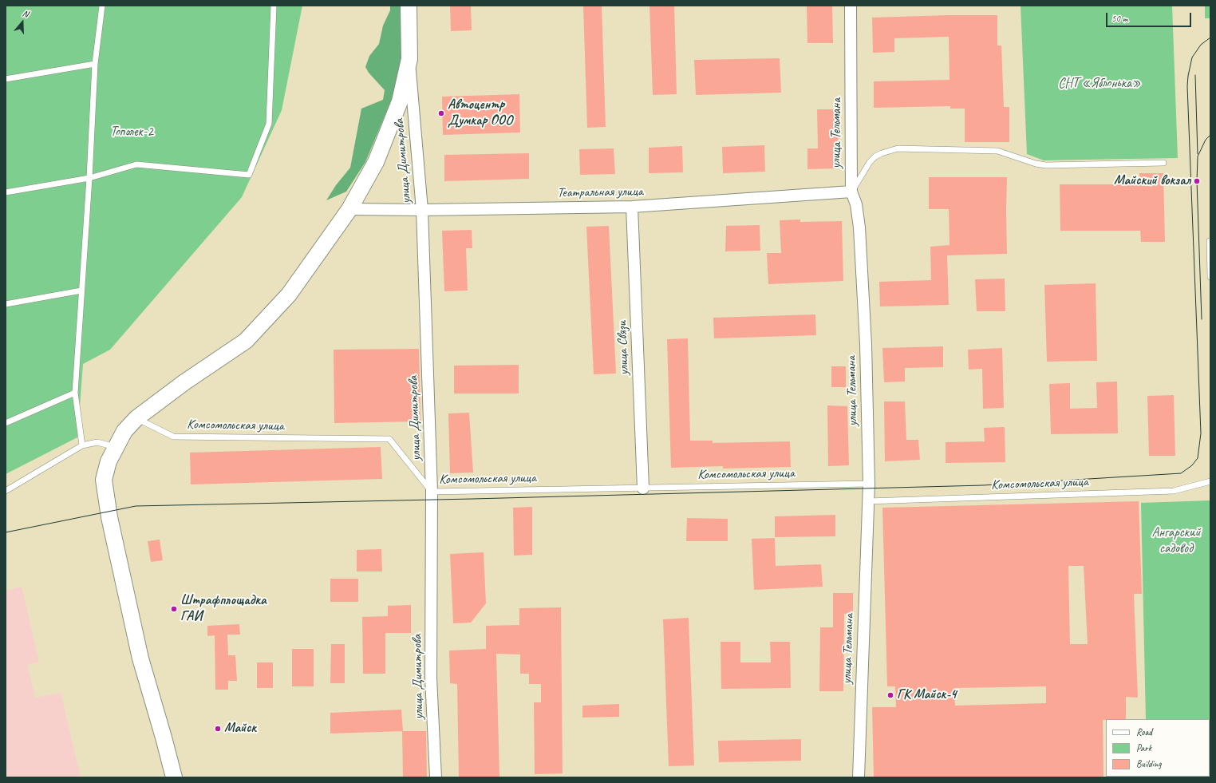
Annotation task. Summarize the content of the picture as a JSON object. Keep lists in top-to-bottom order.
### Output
{
  "streets": {
    "street": [
      "улица Тельмана",
      "улица Димитрова",
      "Театральная улица",
      "улица Связи"
    ],
    "lane": ["Комсомольская улица"]
  },
  "crossings": [
    ["улица Тельмана", "Театральная улица"],
    ["улица Тельмана", "Комсомольская улица"],
    ["улица Димитрова", "Театральная улица"],
    ["улица Димитрова", "Комсомольская улица"],
    ["Театральная улица", "улица Связи"],
    ["улица Связи", "Комсомольская улица"]
  ],
  "parks": ["СНТ «Яблонька»", "Тополек-2", "Ангарский садовод"],
  "places": [
    "Автоцентр Думкар ООО",
    "Майский вокзал",
    "Штрафплощадка ГАИ",
    "ГК Майск-4",
    "Майск"
  ],
  "legend": ["Road", "Park", "Building"],
  "scale_bar": "50 m",
  "north": "top"
}
